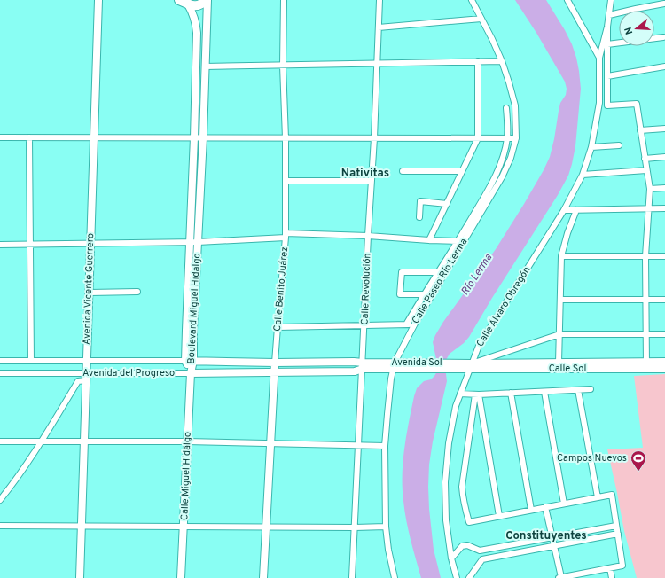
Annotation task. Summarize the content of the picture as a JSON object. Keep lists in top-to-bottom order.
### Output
{
  "streets": {
    "street": [
      "Calle Paseo Río Lerma",
      "Avenida Vicente Guerrero",
      "Calle Benito Juárez",
      "Calle Revolución",
      "Calle Álvaro Obregón",
      "Boulevard Miguel Hidalgo",
      "Avenida Sol",
      "Calle Sol",
      "Avenida del Progreso",
      "Calle Miguel Hidalgo"
    ]
  },
  "crossings": [
    ["Calle Paseo Río Lerma", "Avenida Sol"],
    ["Avenida Vicente Guerrero", "Avenida del Progreso"],
    ["Calle Benito Juárez", "Avenida del Progreso"],
    ["Calle Revolución", "Avenida Sol"],
    ["Calle Revolución", "Avenida del Progreso"],
    ["Calle Álvaro Obregón", "Avenida Sol"],
    ["Calle Álvaro Obregón", "Calle Sol"],
    ["Boulevard Miguel Hidalgo", "Avenida del Progreso"],
    ["Boulevard Miguel Hidalgo", "Calle Miguel Hidalgo"],
    ["Avenida Sol", "Calle Sol"],
    ["Avenida Sol", "Avenida del Progreso"],
    ["Avenida del Progreso", "Calle Miguel Hidalgo"]
  ],
  "districts": ["Nativitas", "Constituyentes"],
  "water": ["Río Lerma"],
  "places": {
    "sports": ["Campos Nuevos"]
  },
  "north": "left"
}
